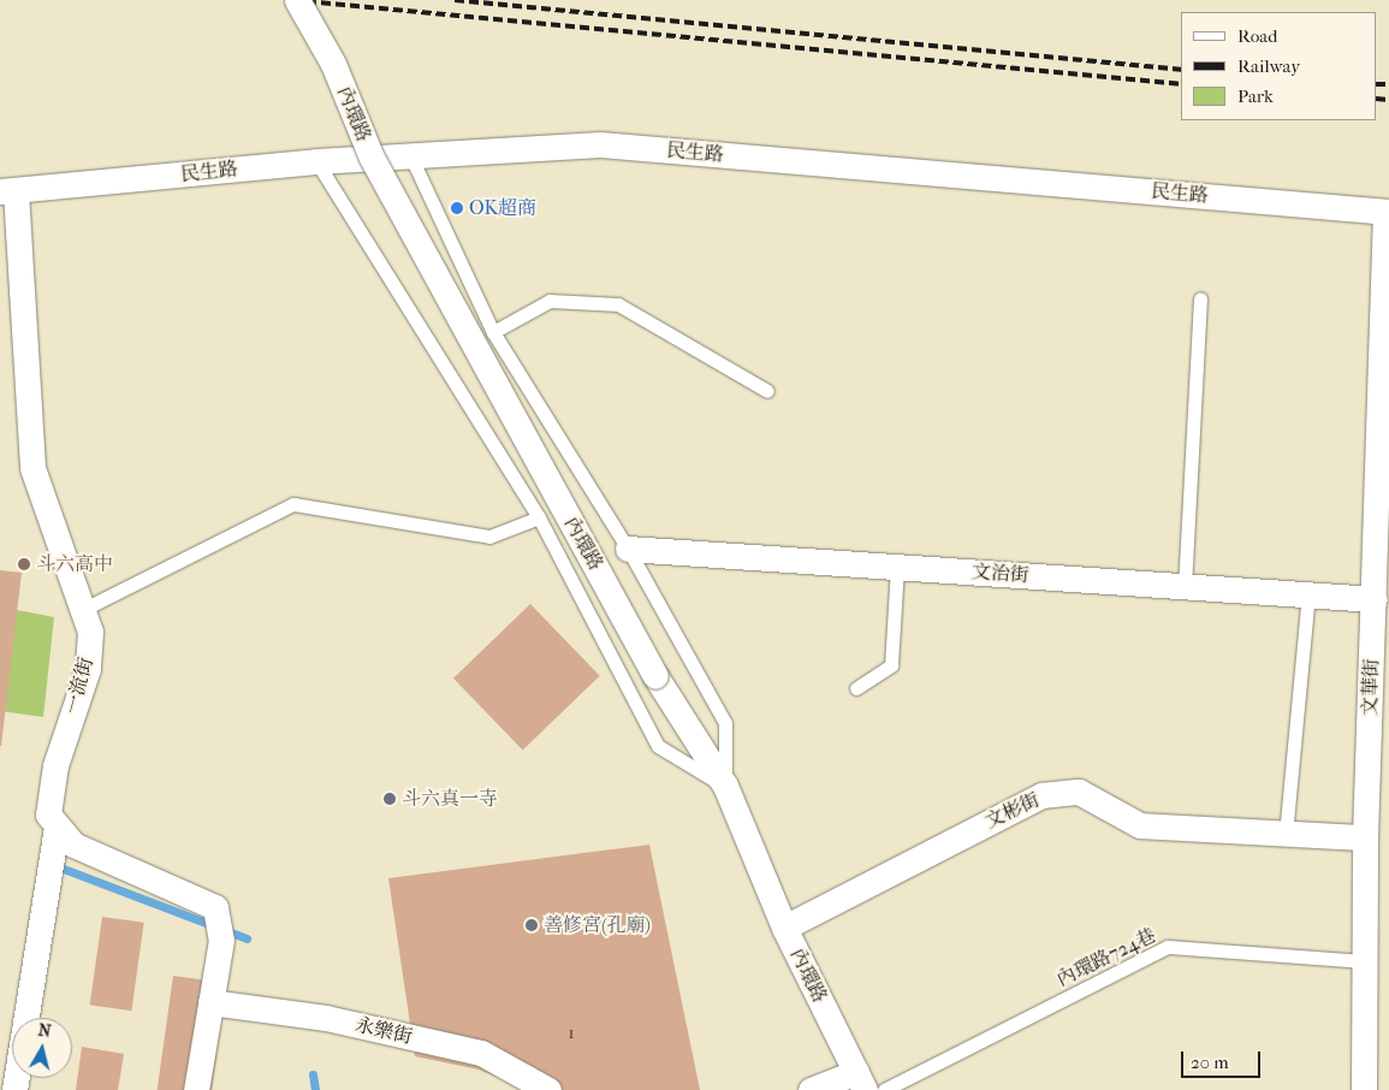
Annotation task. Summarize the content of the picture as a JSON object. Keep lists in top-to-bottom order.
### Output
{
  "streets": {
    "street": [
      "內環路",
      "民生路",
      "文治街",
      "一流街",
      "文華街",
      "文彬街",
      "永樂街"
    ],
    "lane": ["內環路724巷"]
  },
  "crossings": [
    ["內環路", "文彬街"],
    ["民生路", "一流街"],
    ["民生路", "文華街"],
    ["文治街", "文華街"],
    ["文華街", "文彬街"],
    ["文華街", "內環路724巷"]
  ],
  "places": [
    "OK超商",
    "斗六高中",
    "斗六真一寺",
    "善修宮(孔廟)"
  ],
  "house_numbers": ["1"],
  "legend": ["Road", "Railway", "Park"],
  "scale_bar": "20 m",
  "north": "top"
}
